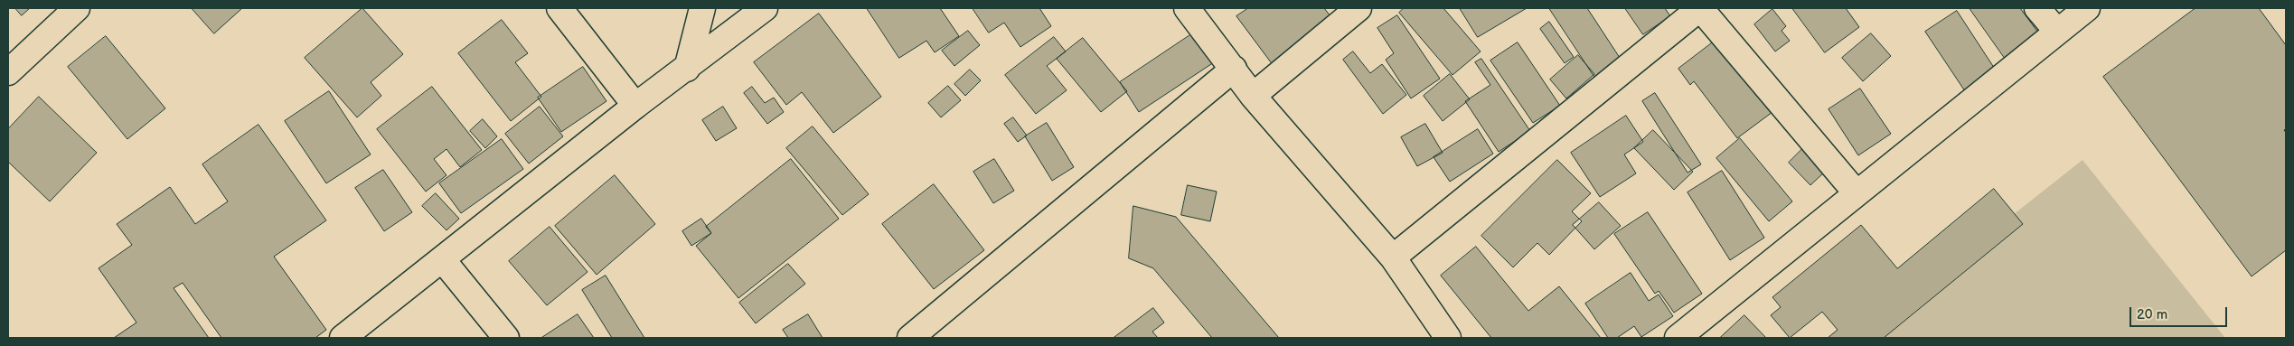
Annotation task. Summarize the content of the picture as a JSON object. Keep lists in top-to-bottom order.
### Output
{
  "scale_bar": "20 m"
}
